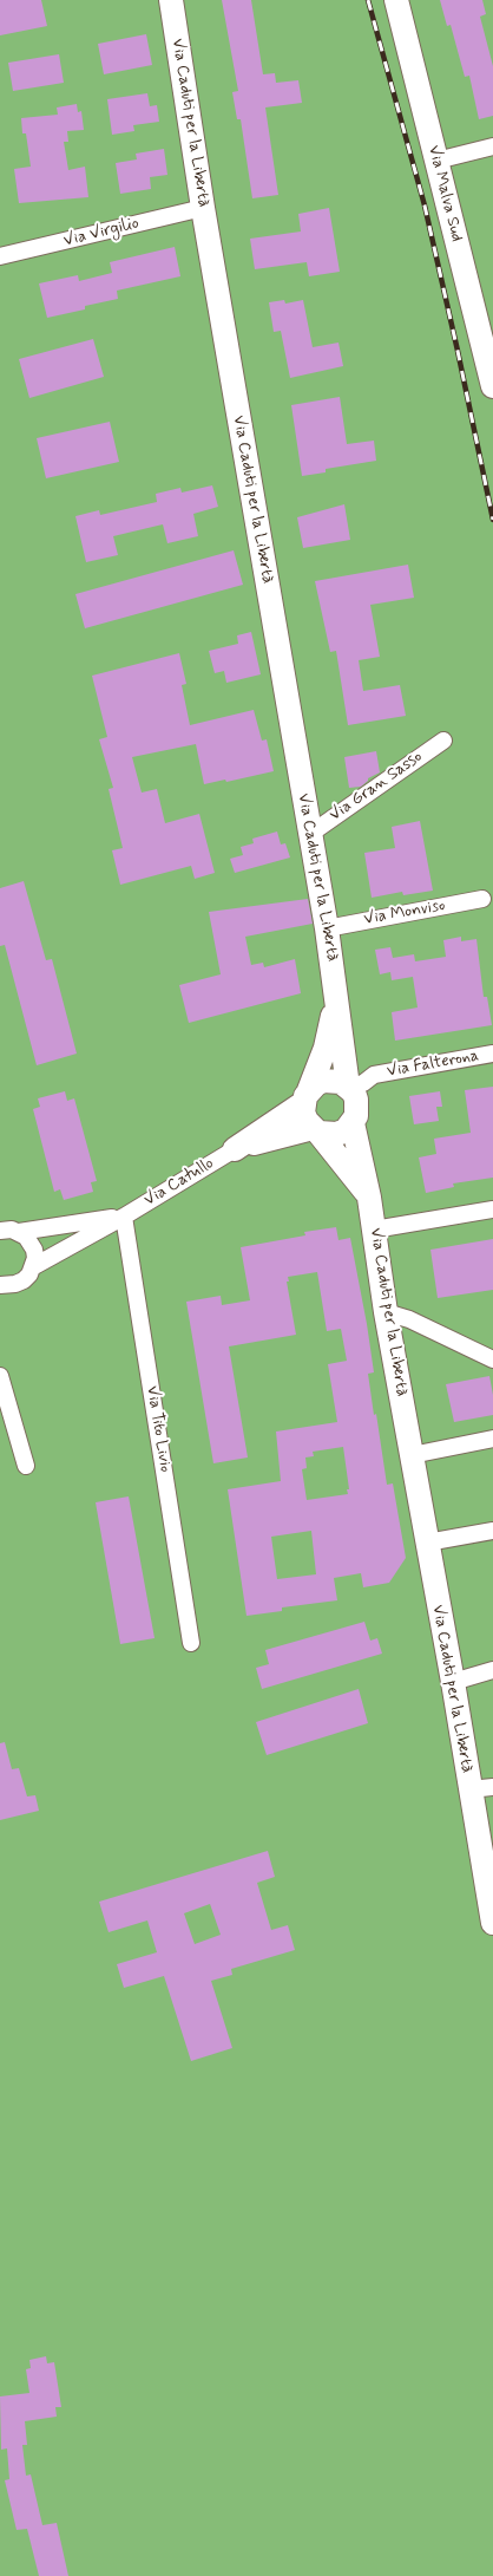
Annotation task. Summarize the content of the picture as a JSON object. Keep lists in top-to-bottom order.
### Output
{
  "streets": {
    "street": [
      "Via Caduti per la Libertà",
      "Via Malva Sud",
      "Via Virgilio",
      "Via Gran Sasso",
      "Via Monviso",
      "Via Falterona",
      "Via Catullo",
      "Via Tito Livio"
    ]
  },
  "crossings": [
    ["Via Caduti per la Libertà", "Via Virgilio"],
    ["Via Caduti per la Libertà", "Via Gran Sasso"],
    ["Via Caduti per la Libertà", "Via Monviso"],
    ["Via Caduti per la Libertà", "Via Falterona"],
    ["Via Catullo", "Via Tito Livio"]
  ]
}
